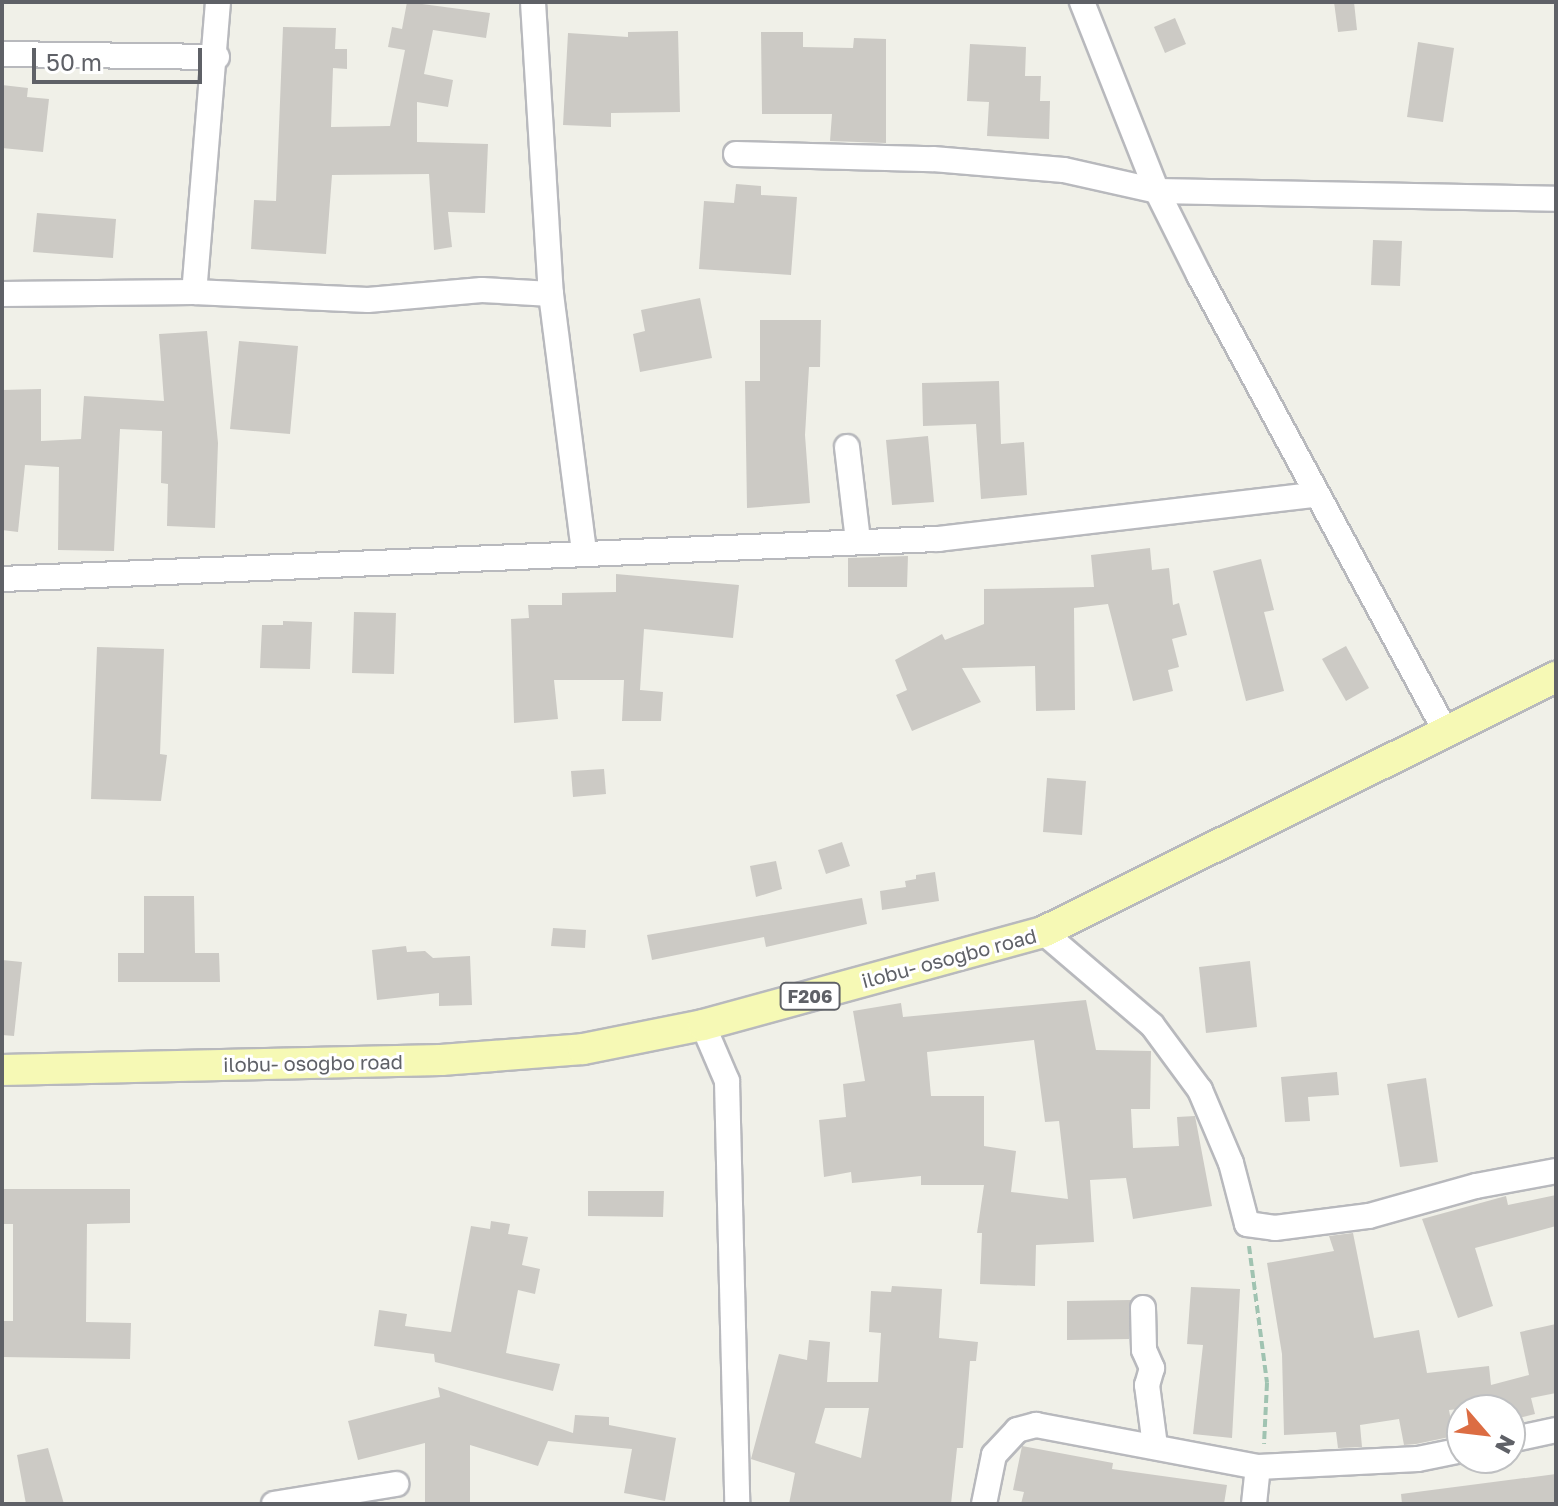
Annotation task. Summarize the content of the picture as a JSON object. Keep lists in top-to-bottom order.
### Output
{
  "streets": {
    "main road": ["ilobu- osogbo road", "F206"]
  },
  "scale_bar": "50 m",
  "north": "bottom right"
}
